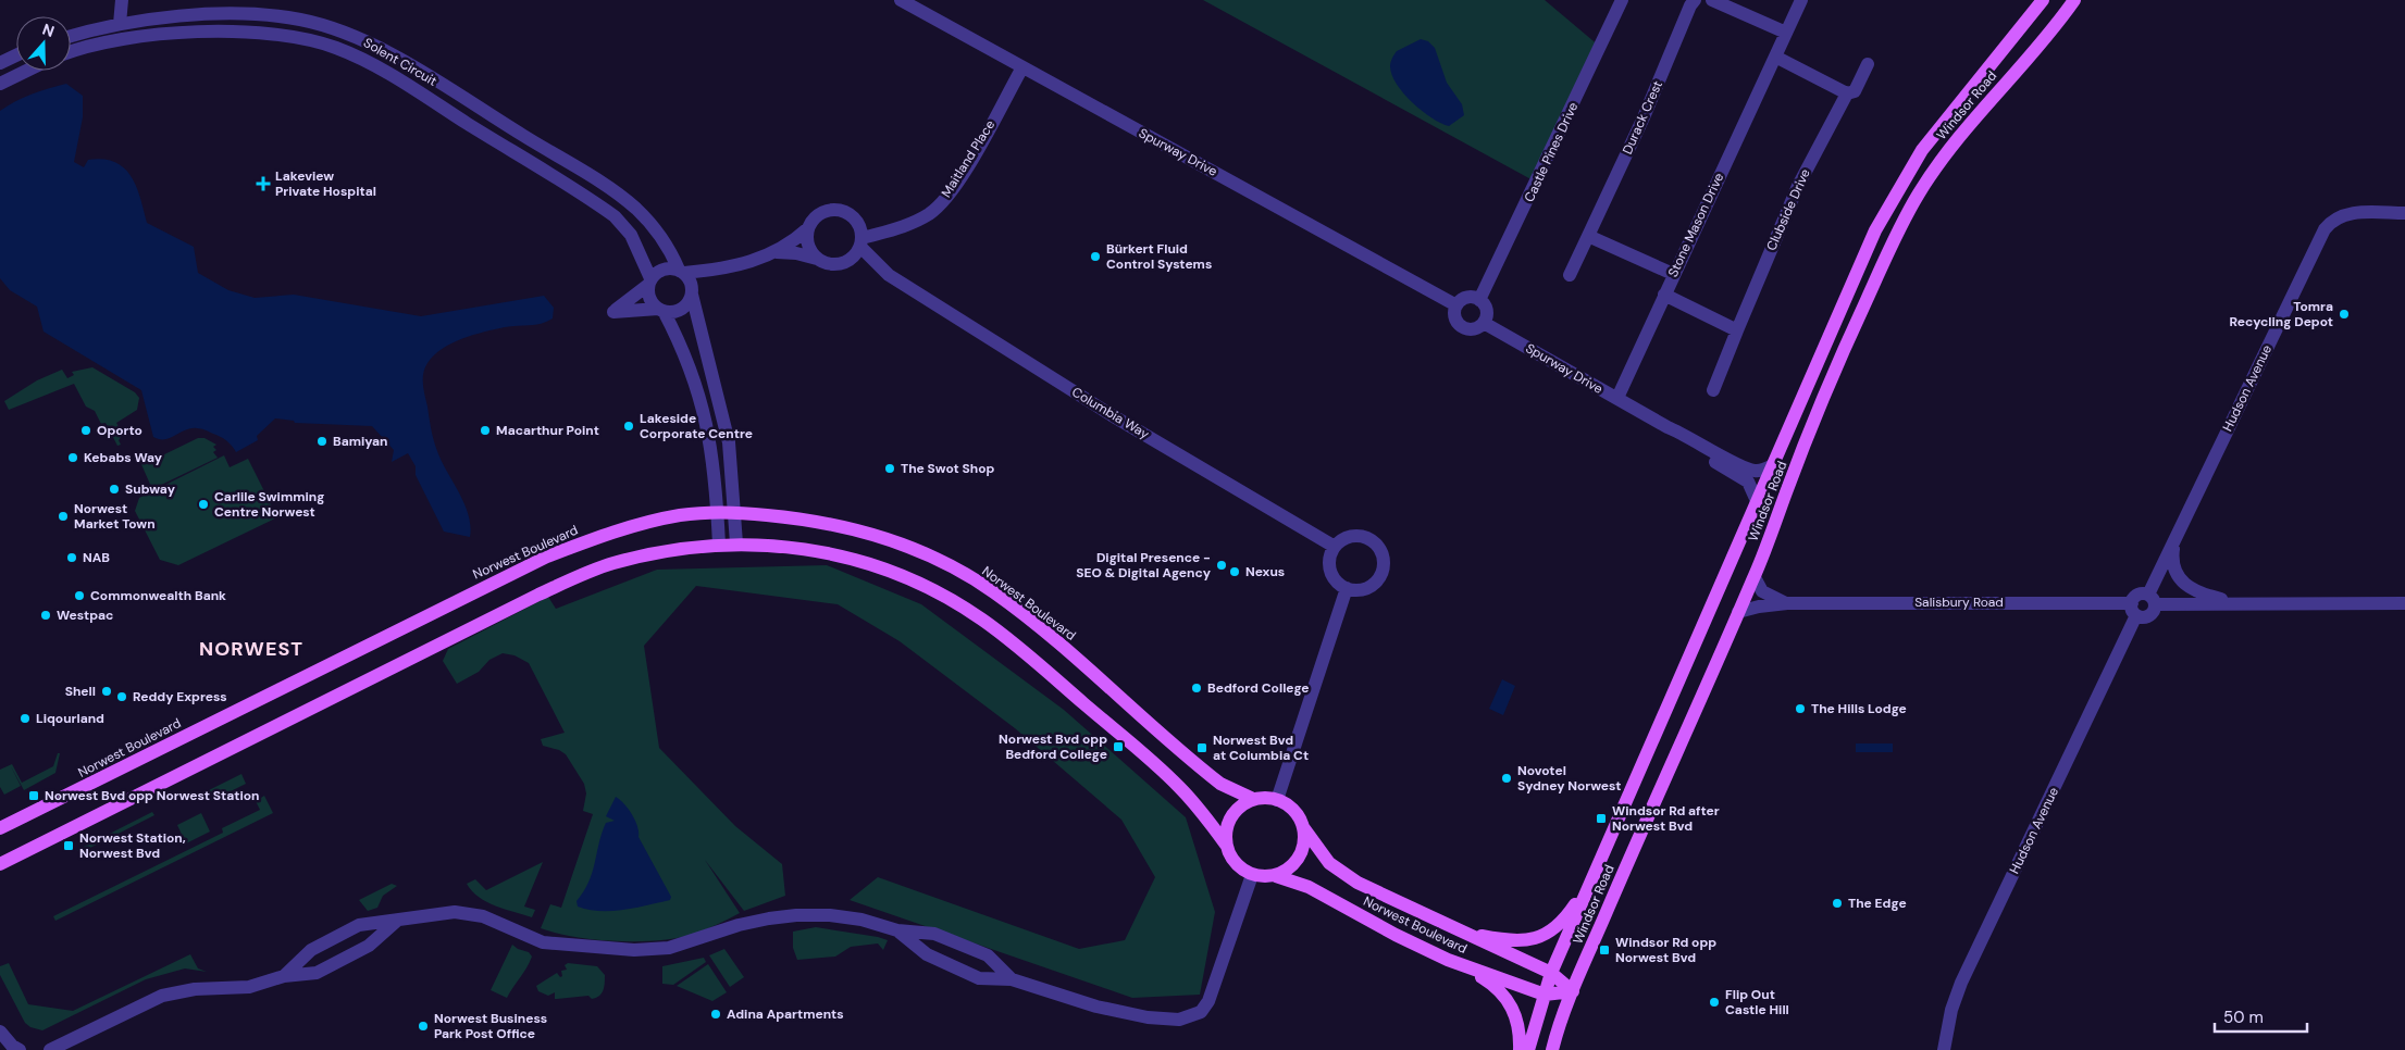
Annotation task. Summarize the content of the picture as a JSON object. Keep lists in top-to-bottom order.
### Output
{
  "streets": {
    "main road": ["Windsor Road", "Norwest Boulevard"],
    "street": [
      "Solent Circuit",
      "Durack Crest",
      "Spurway Drive",
      "Castle Pines Drive",
      "Maitland Place",
      "Clubside Drive",
      "Stone Mason Drive",
      "Hudson Avenue",
      "Columbia Way",
      "Salisbury Road"
    ]
  },
  "crossings": [
    ["Windsor Road", "Norwest Boulevard"],
    ["Windsor Road", "Salisbury Road"],
    ["Spurway Drive", "Castle Pines Drive"],
    ["Spurway Drive", "Maitland Place"],
    ["Spurway Drive", "Stone Mason Drive"],
    ["Maitland Place", "Columbia Way"],
    ["Hudson Avenue", "Salisbury Road"]
  ],
  "districts": ["NORWEST"],
  "places": {
    "health": ["Lakeview Private Hospital"],
    "other": [
      "Bürkert Fluid Control Systems",
      "Tomra Recycling Depot",
      "Lakeside Corporate Centre",
      "Oporto",
      "Macarthur Point",
      "Bamiyan",
      "Kebabs Way",
      "The Swot Shop",
      "Subway",
      "Carlile Swimming Centre Norwest",
      "Norwest Market Town",
      "NAB",
      "Digital Presence - SEO & Digital Agency",
      "Nexus",
      "Commonwealth Bank",
      "Westpac",
      "Bedford College",
      "Shell",
      "Reddy Express",
      "The Hills Lodge",
      "Liqourland",
      "Novotel Sydney Norwest",
      "The Edge",
      "Flip Out Castle Hill",
      "Adina Apartments",
      "Norwest Business Park Post Office"
    ],
    "transit": [
      "Norwest Bvd opp Bedford College",
      "Norwest Bvd at Columbia Ct",
      "Norwest Bvd opp Norwest Station",
      "Windsor Rd after Norwest Bvd",
      "Norwest Station, Norwest Bvd",
      "Windsor Rd opp Norwest Bvd"
    ]
  },
  "scale_bar": "50 m",
  "north": "top"
}
